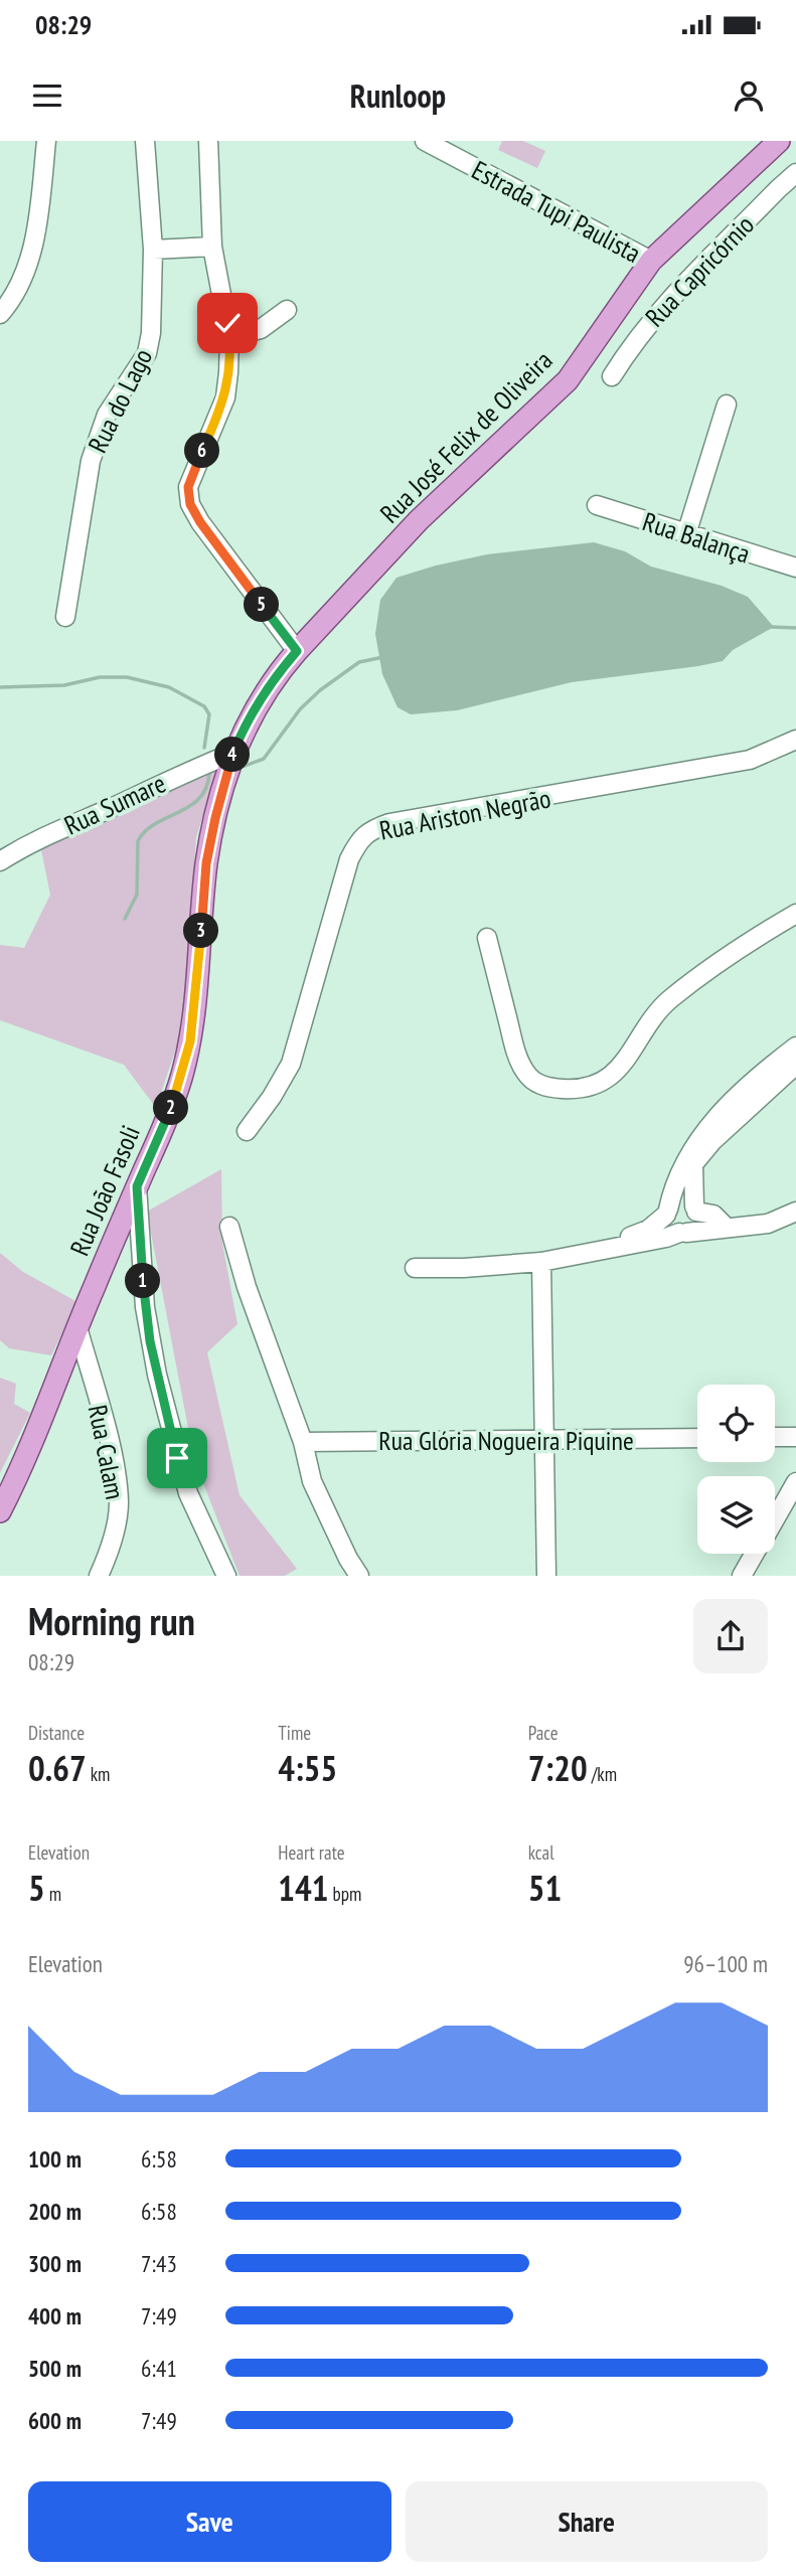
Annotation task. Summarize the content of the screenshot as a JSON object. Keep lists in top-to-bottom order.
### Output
{
  "streets": {
    "main road": ["Rua José Felix de Oliveira", "Rua João Fasoli"],
    "street": [
      "Estrada Tupi Paulista",
      "Rua Capricórnio",
      "Rua do Lago",
      "Rua Balança",
      "Rua Sumare",
      "Rua Ariston Negrão",
      "Rua Glória Nogueira Piquine",
      "Rua Calam"
    ]
  },
  "crossings": [
    ["Estrada Tupi Paulista", "Rua José Felix de Oliveira"],
    ["Rua José Felix de Oliveira", "Rua Sumare"],
    ["Rua José Felix de Oliveira", "Rua João Fasoli"],
    ["Rua Sumare", "Rua João Fasoli"],
    ["Rua João Fasoli", "Rua Calam"]
  ],
  "page": {
    "status": "08:29",
    "header": "Runloop",
    "pins": [
      "6",
      "5",
      "4",
      "3",
      "2",
      "1"
    ],
    "heading": ["Morning run", "08:29"],
    "stats": [
      ["Distance", "0.67 km"],
      ["Time", "4:55"],
      ["Pace", "7:20 /km"],
      ["Elevation", "5 m"],
      ["Heart rate", "141 bpm"],
      ["kcal", "51"]
    ],
    "chart": ["Elevation", "96–100 m"],
    "list": [
      {
        "name": "100 m",
        "note": "6:58"
      },
      {
        "name": "200 m",
        "note": "6:58"
      },
      {
        "name": "300 m",
        "note": "7:43"
      },
      {
        "name": "400 m",
        "note": "7:49"
      },
      {
        "name": "500 m",
        "note": "6:41"
      },
      {
        "name": "600 m",
        "note": "7:49"
      }
    ],
    "buttons": ["Save", "Share"]
  }
}
